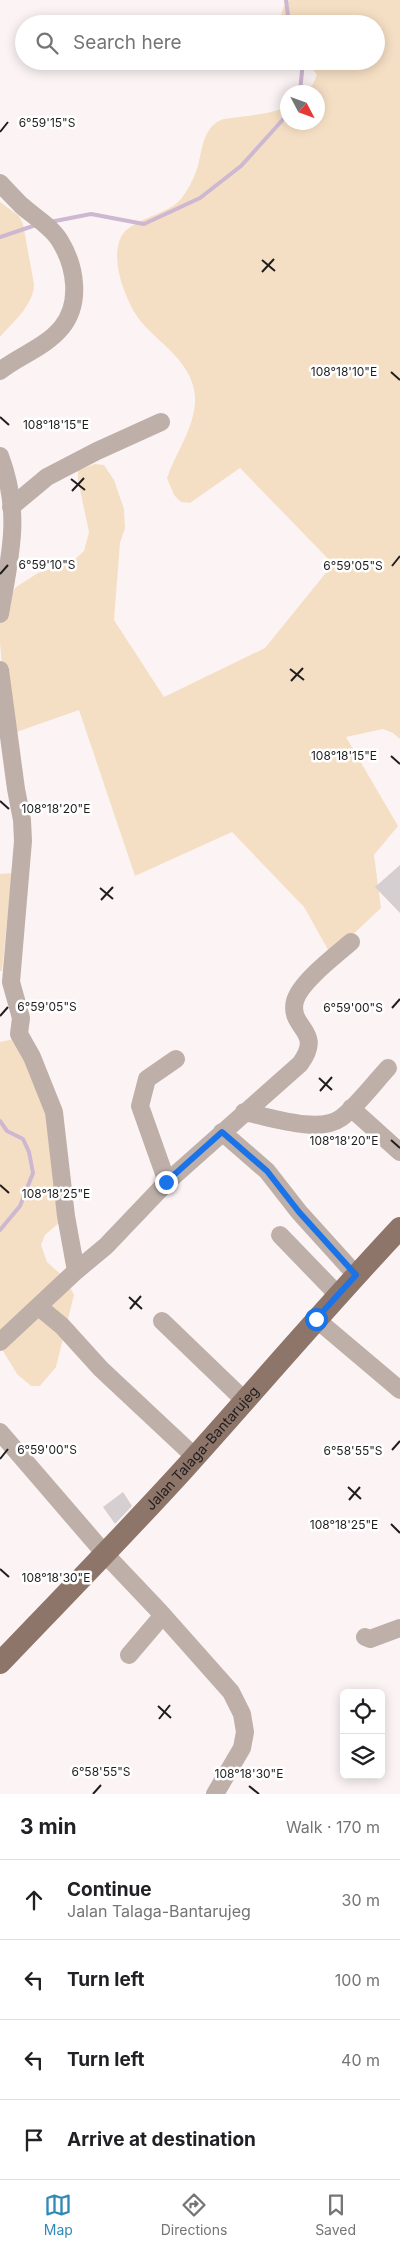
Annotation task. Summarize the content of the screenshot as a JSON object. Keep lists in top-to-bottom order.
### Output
{
  "streets": {
    "main road": ["Jalan Talaga-Bantarujeg"]
  },
  "north": "bottom right",
  "page": {
    "search": "Search here",
    "heading": ["3 min", "Walk · 170 m"],
    "list": [
      ["Continue", "Jalan Talaga-Bantarujeg", "30 m"],
      ["Turn left", "100 m"],
      ["Turn left", "40 m"],
      "Arrive at destination"
    ],
    "nav": ["Map", "Directions", "Saved"]
  },
  "coordinates": [
    "6°59'15\"S",
    "108°18'10\"E",
    "108°18'15\"E",
    "6°59'10\"S",
    "6°59'05\"S",
    "108°18'20\"E",
    "6°59'00\"S",
    "108°18'25\"E",
    "6°58'55\"S",
    "108°18'30\"E"
  ]
}
